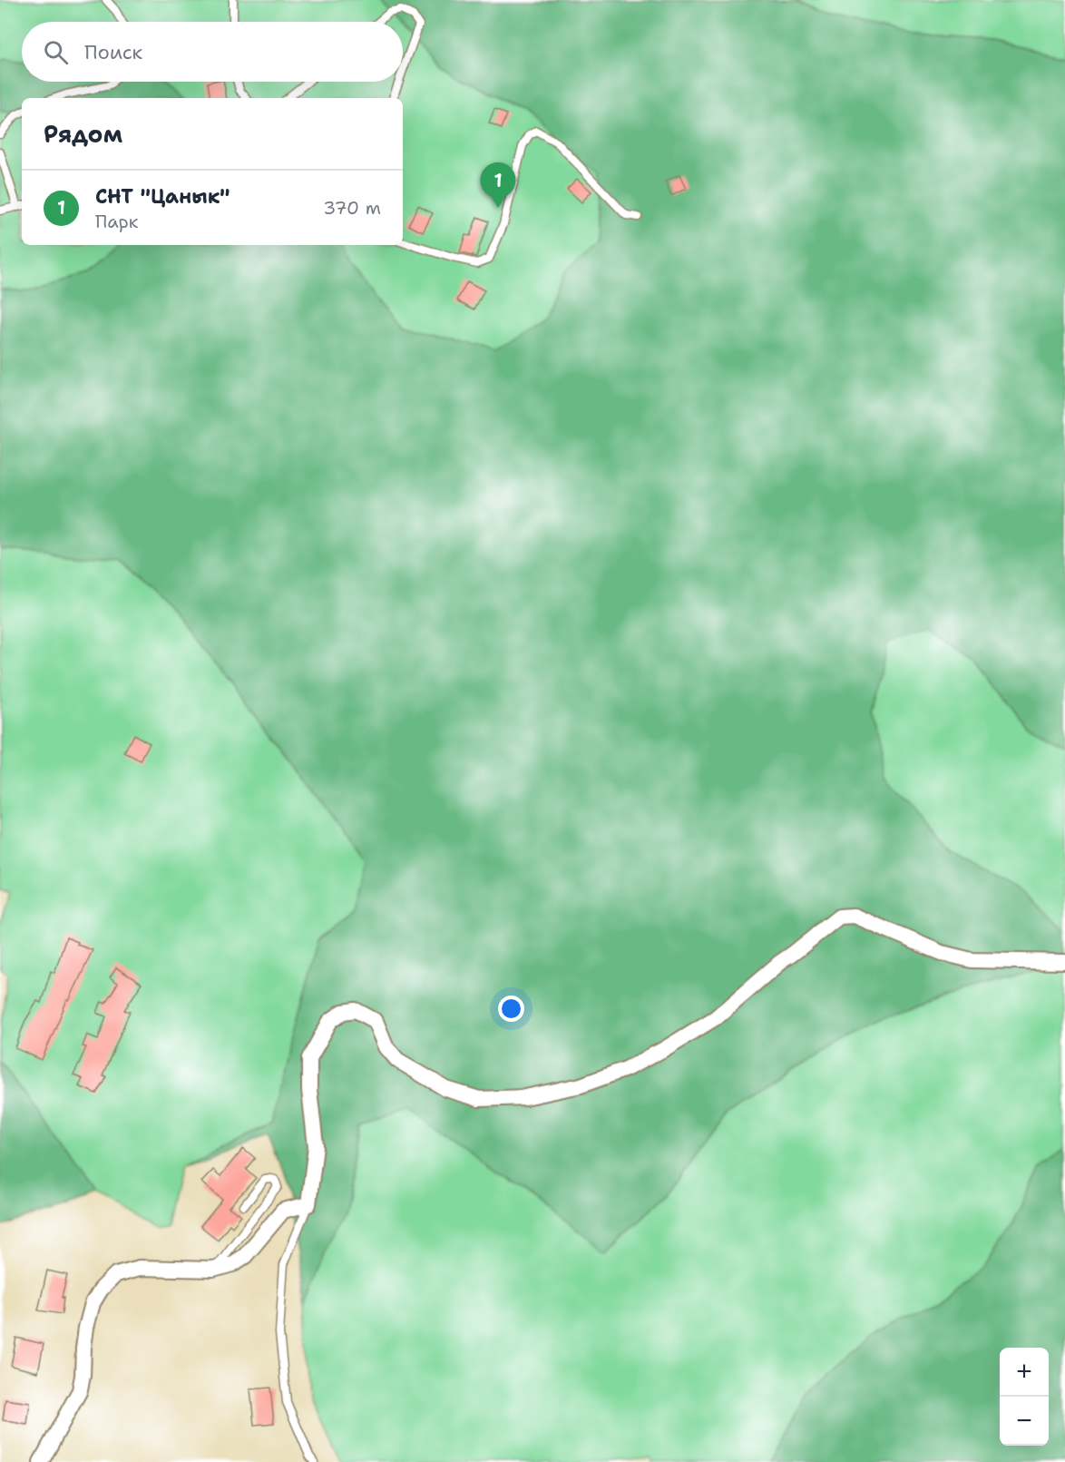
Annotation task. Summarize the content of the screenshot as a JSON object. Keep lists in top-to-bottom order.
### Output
{
  "page": {
    "search": "Поиск",
    "heading": "Рядом",
    "pins": "1",
    "list": [
      {
        "mark": "1",
        "name": "СНТ \"Цанык\"",
        "note": "Парк",
        "value": "370 m"
      }
    ],
    "map_buttons": ["+", "−"]
  }
}
